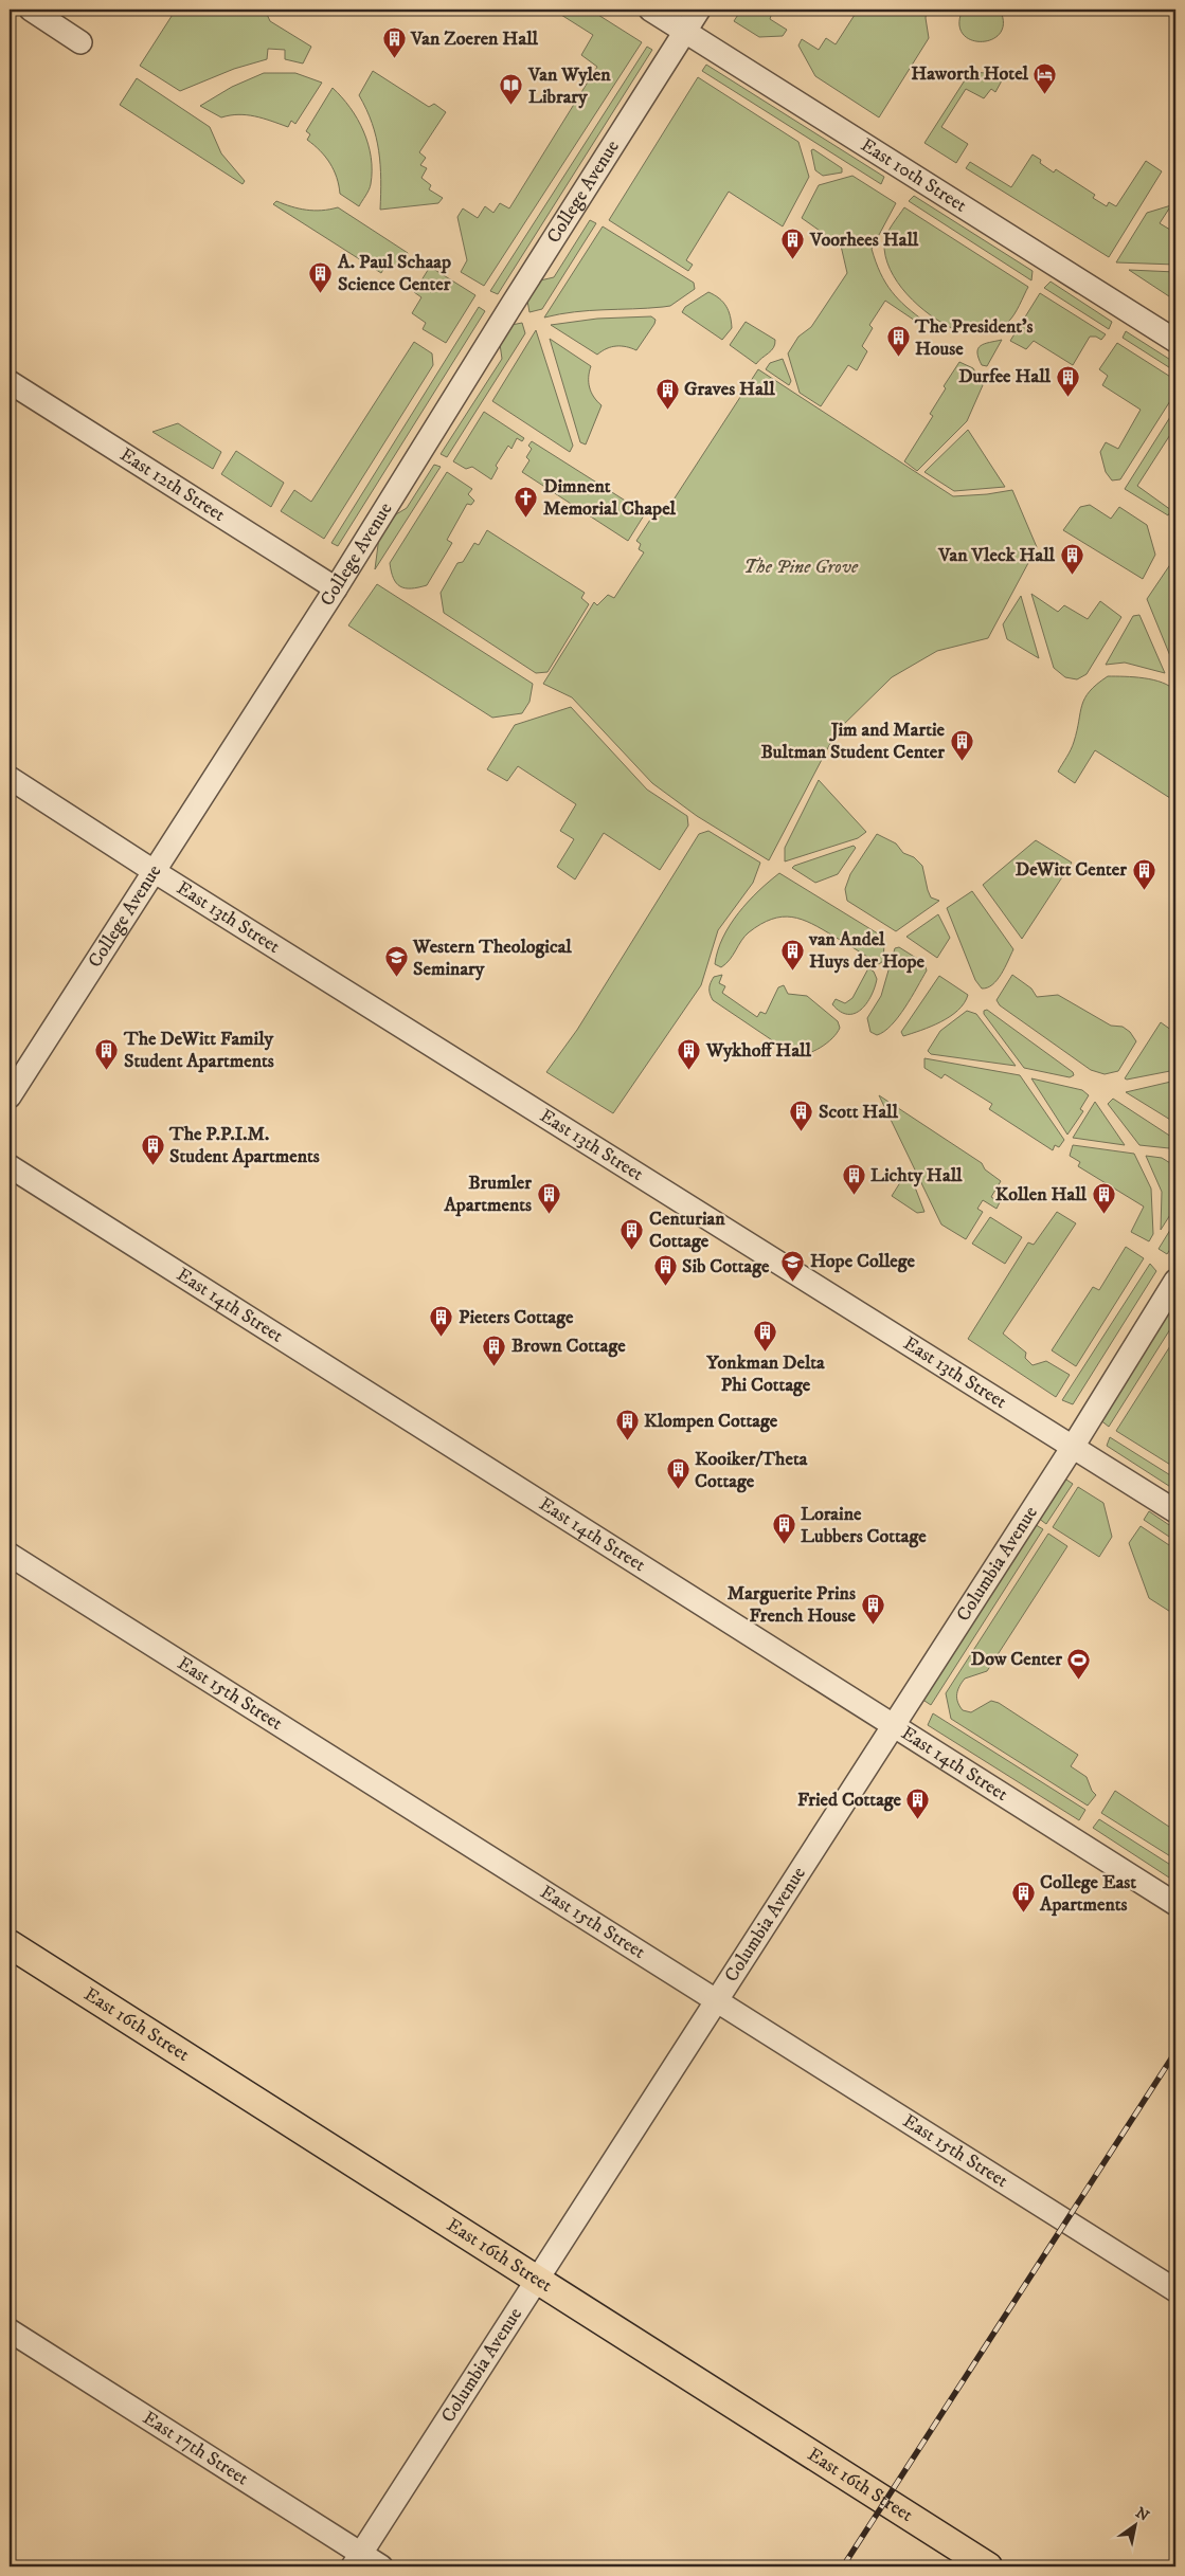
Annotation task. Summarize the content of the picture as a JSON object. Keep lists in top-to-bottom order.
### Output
{
  "streets": {
    "main road": ["East 16th Street"],
    "street": [
      "East 10th Street",
      "College Avenue",
      "East 12th Street",
      "East 13th Street",
      "East 14th Street",
      "Columbia Avenue",
      "East 15th Street",
      "East 17th Street"
    ]
  },
  "crossings": [
    ["East 10th Street", "College Avenue"],
    ["College Avenue", "East 12th Street"],
    ["College Avenue", "East 13th Street"],
    ["East 13th Street", "Columbia Avenue"],
    ["East 14th Street", "Columbia Avenue"],
    ["Columbia Avenue", "East 15th Street"],
    ["Columbia Avenue", "East 16th Street"],
    ["Columbia Avenue", "East 17th Street"]
  ],
  "parks": ["The Pine Grove"],
  "places": {
    "building": [
      "Van Zoeren Hall",
      "Voorhees Hall",
      "A. Paul Schaap Science Center",
      "The President's House",
      "Durfee Hall",
      "Graves Hall",
      "Van Vleck Hall",
      "Jim and Martie Bultman Student Center",
      "DeWitt Center",
      "van Andel Huys der Hope",
      "The DeWitt Family Student Apartments",
      "Wykhoff Hall",
      "Scott Hall",
      "The P.P.I.M. Student Apartments",
      "Lichty Hall",
      "Brumler Apartments",
      "Kollen Hall",
      "Centurian Cottage",
      "Sib Cottage",
      "Pieters Cottage",
      "Yonkman Delta Phi Cottage",
      "Brown Cottage",
      "Klompen Cottage",
      "Kooiker/Theta Cottage",
      "Loraine Lubbers Cottage",
      "Marguerite Prins French House",
      "Fried Cottage",
      "College East Apartments"
    ],
    "hotel": ["Haworth Hotel"],
    "library": ["Van Wylen Library"],
    "church": ["Dimnent Memorial Chapel"],
    "school or university": ["Western Theological Seminary", "Hope College"],
    "sports": ["Dow Center"]
  },
  "north": "top right"
}
